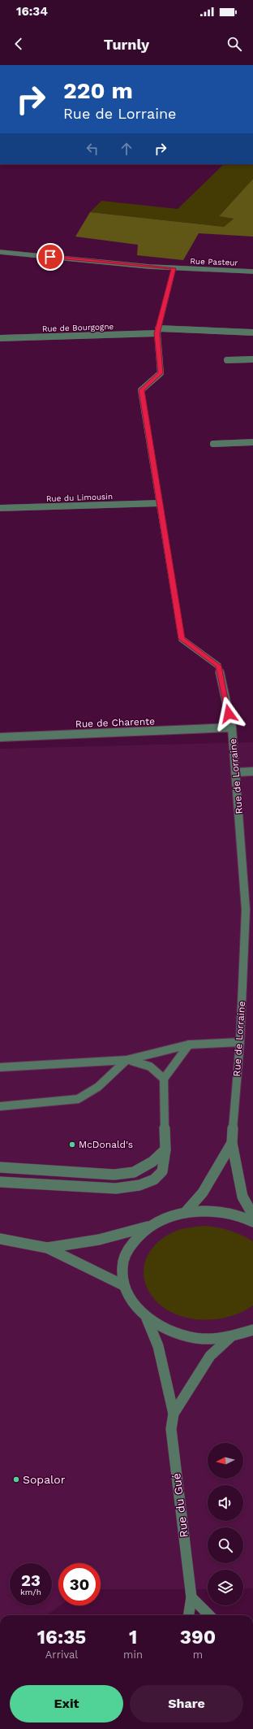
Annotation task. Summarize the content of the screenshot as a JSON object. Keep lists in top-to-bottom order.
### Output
{
  "streets": {
    "street": [
      "Rue Pasteur",
      "Rue de Bourgogne",
      "Rue du Limousin",
      "Rue de Charente",
      "Rue de Lorraine",
      "Rue du Gué"
    ]
  },
  "crossings": [
    ["Rue Pasteur", "Rue de Lorraine"],
    ["Rue de Bourgogne", "Rue de Lorraine"],
    ["Rue du Limousin", "Rue de Lorraine"],
    ["Rue de Charente", "Rue de Lorraine"]
  ],
  "places": ["McDonald's", "Sopalor"],
  "north": "left",
  "page": {
    "status": "16:34",
    "header": "Turnly",
    "turn": ["220 m", "Rue de Lorraine"],
    "speed": "23 km/h",
    "limit": "30",
    "eta": [
      "16:35",
      "Arrival",
      "1",
      "min",
      "390",
      "m"
    ],
    "buttons": ["Exit", "Share"]
  }
}
